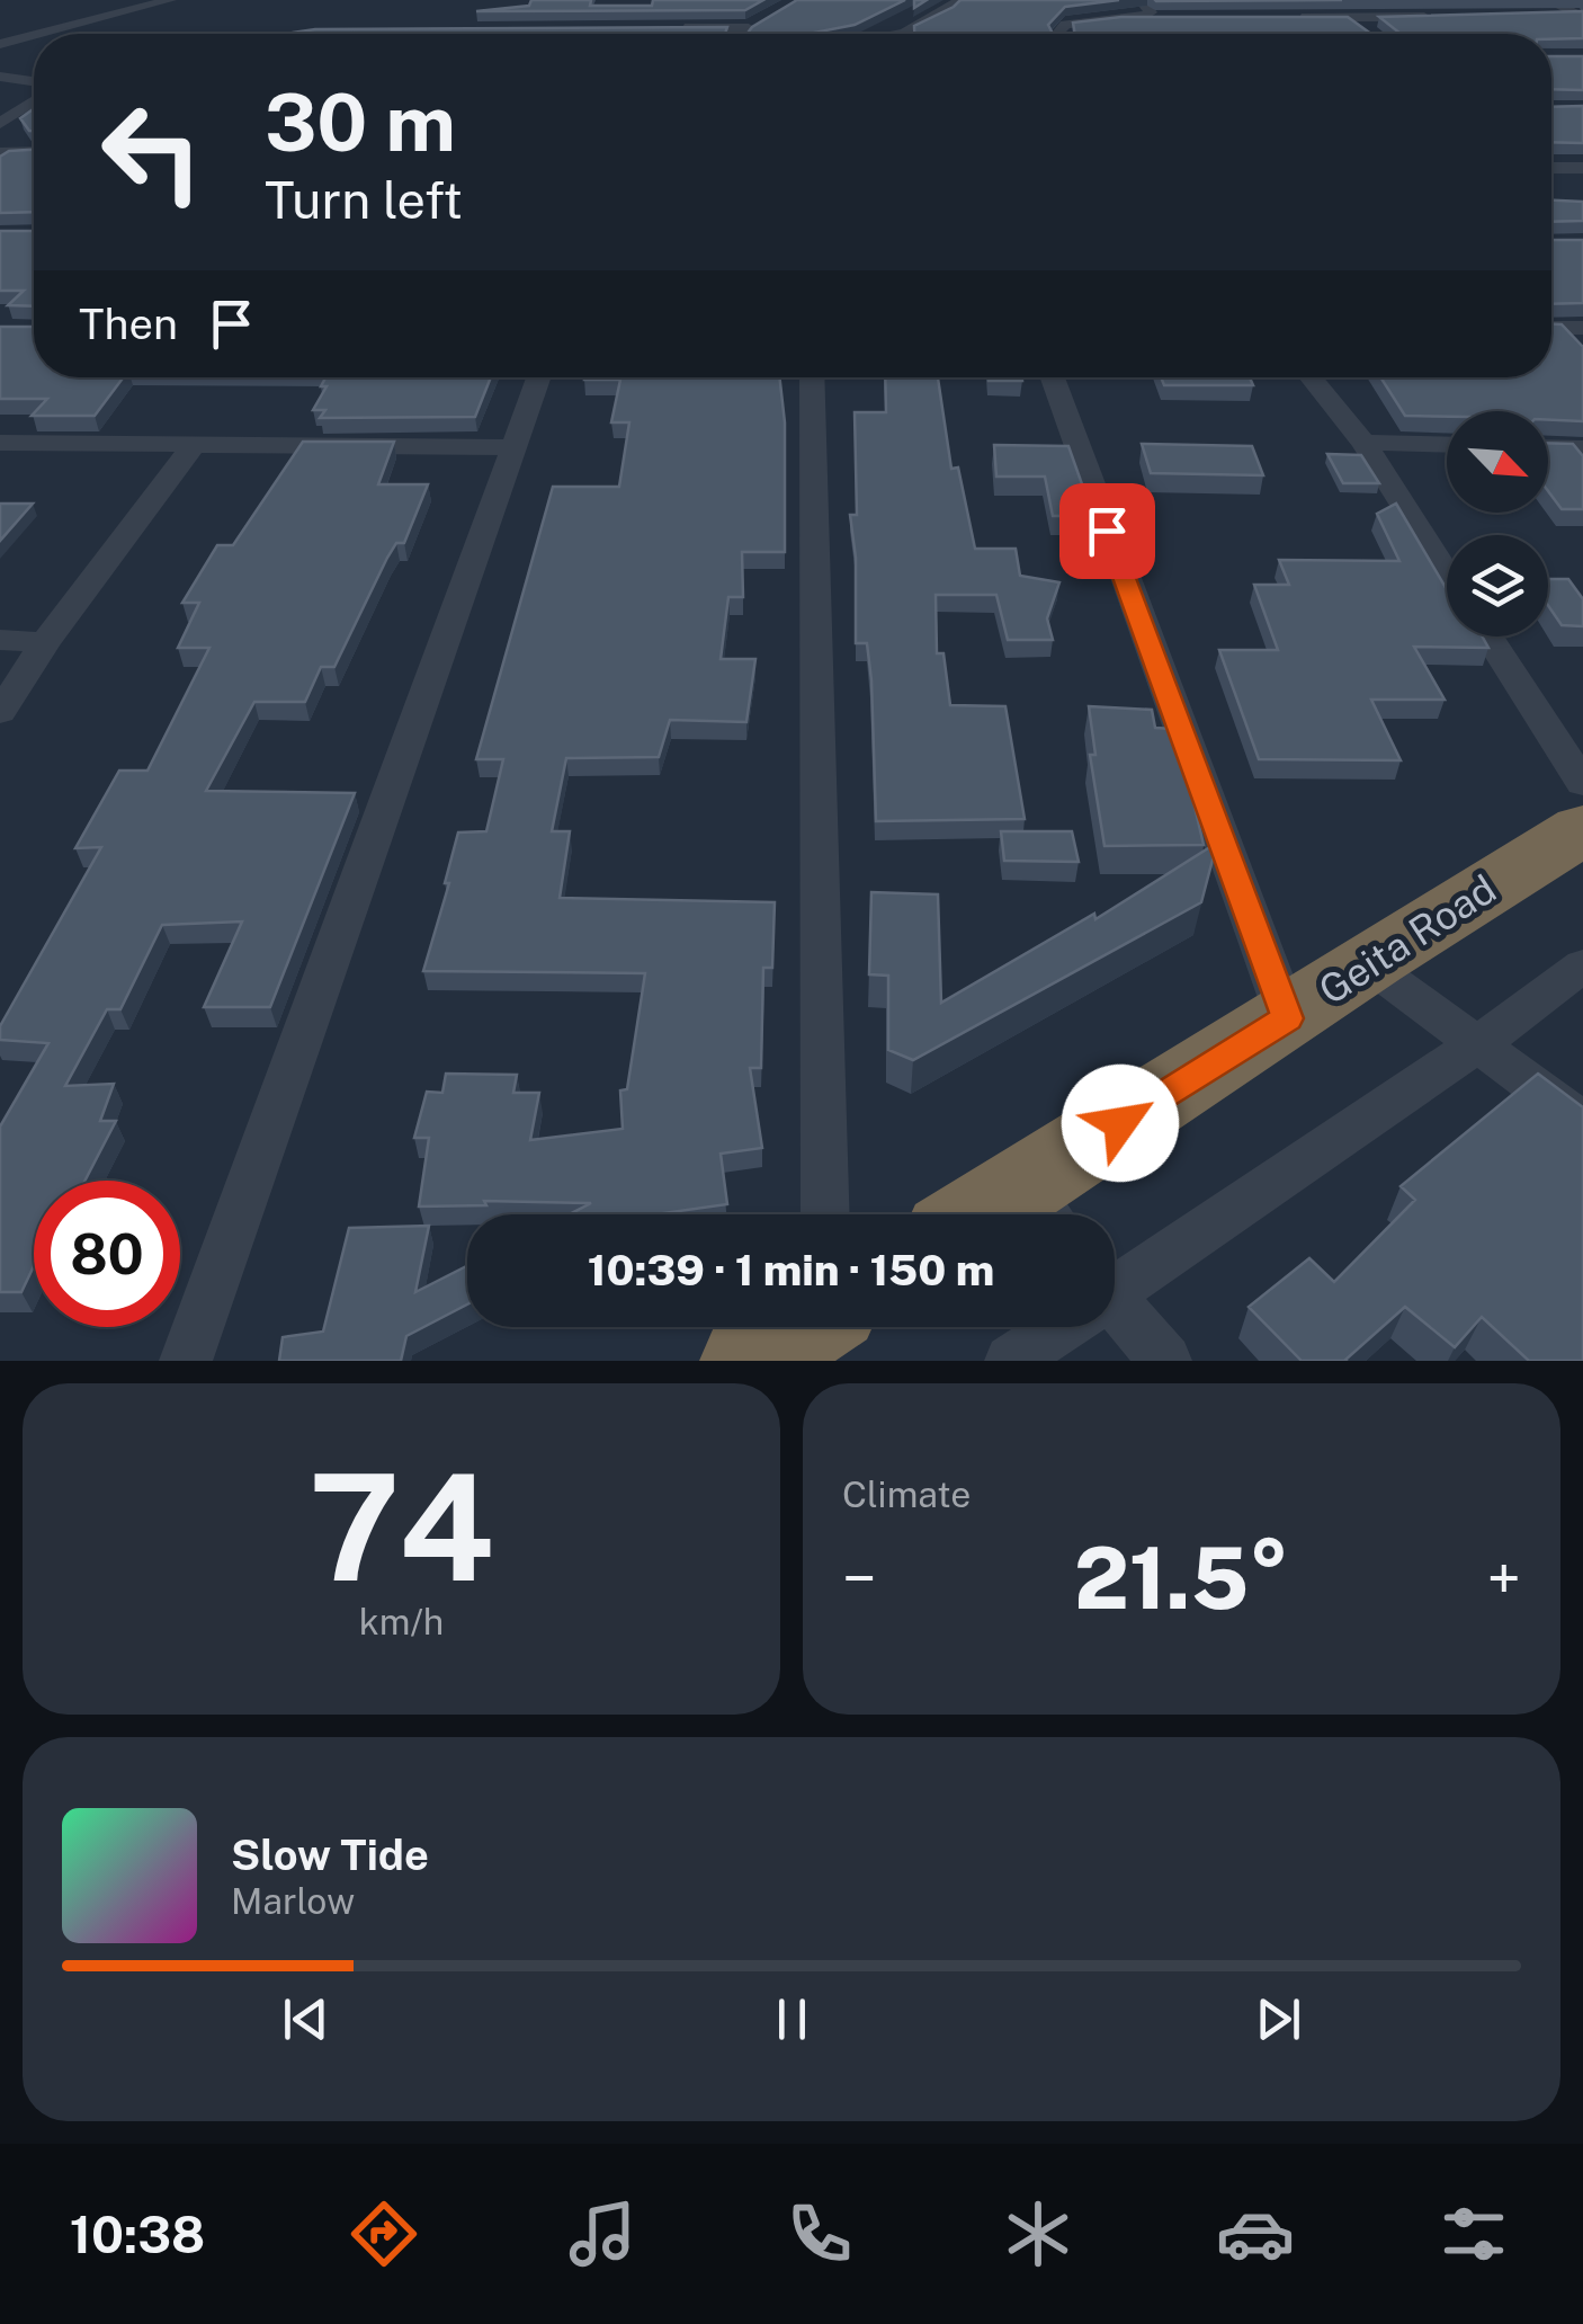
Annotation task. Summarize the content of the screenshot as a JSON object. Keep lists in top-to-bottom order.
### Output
{
  "streets": {
    "highway": ["Geita Road"]
  },
  "north": "bottom right",
  "page": {
    "turn": ["30 m", "Turn left"],
    "then": "Then",
    "limit": "80",
    "trip": "10:39 · 1 min · 150 m",
    "tile": [
      ["74", "km/h"],
      "Climate"
    ],
    "heat": ["−", "21.5°", "+"],
    "song": ["Slow Tide", "Marlow"],
    "tabs": "10:38"
  }
}
